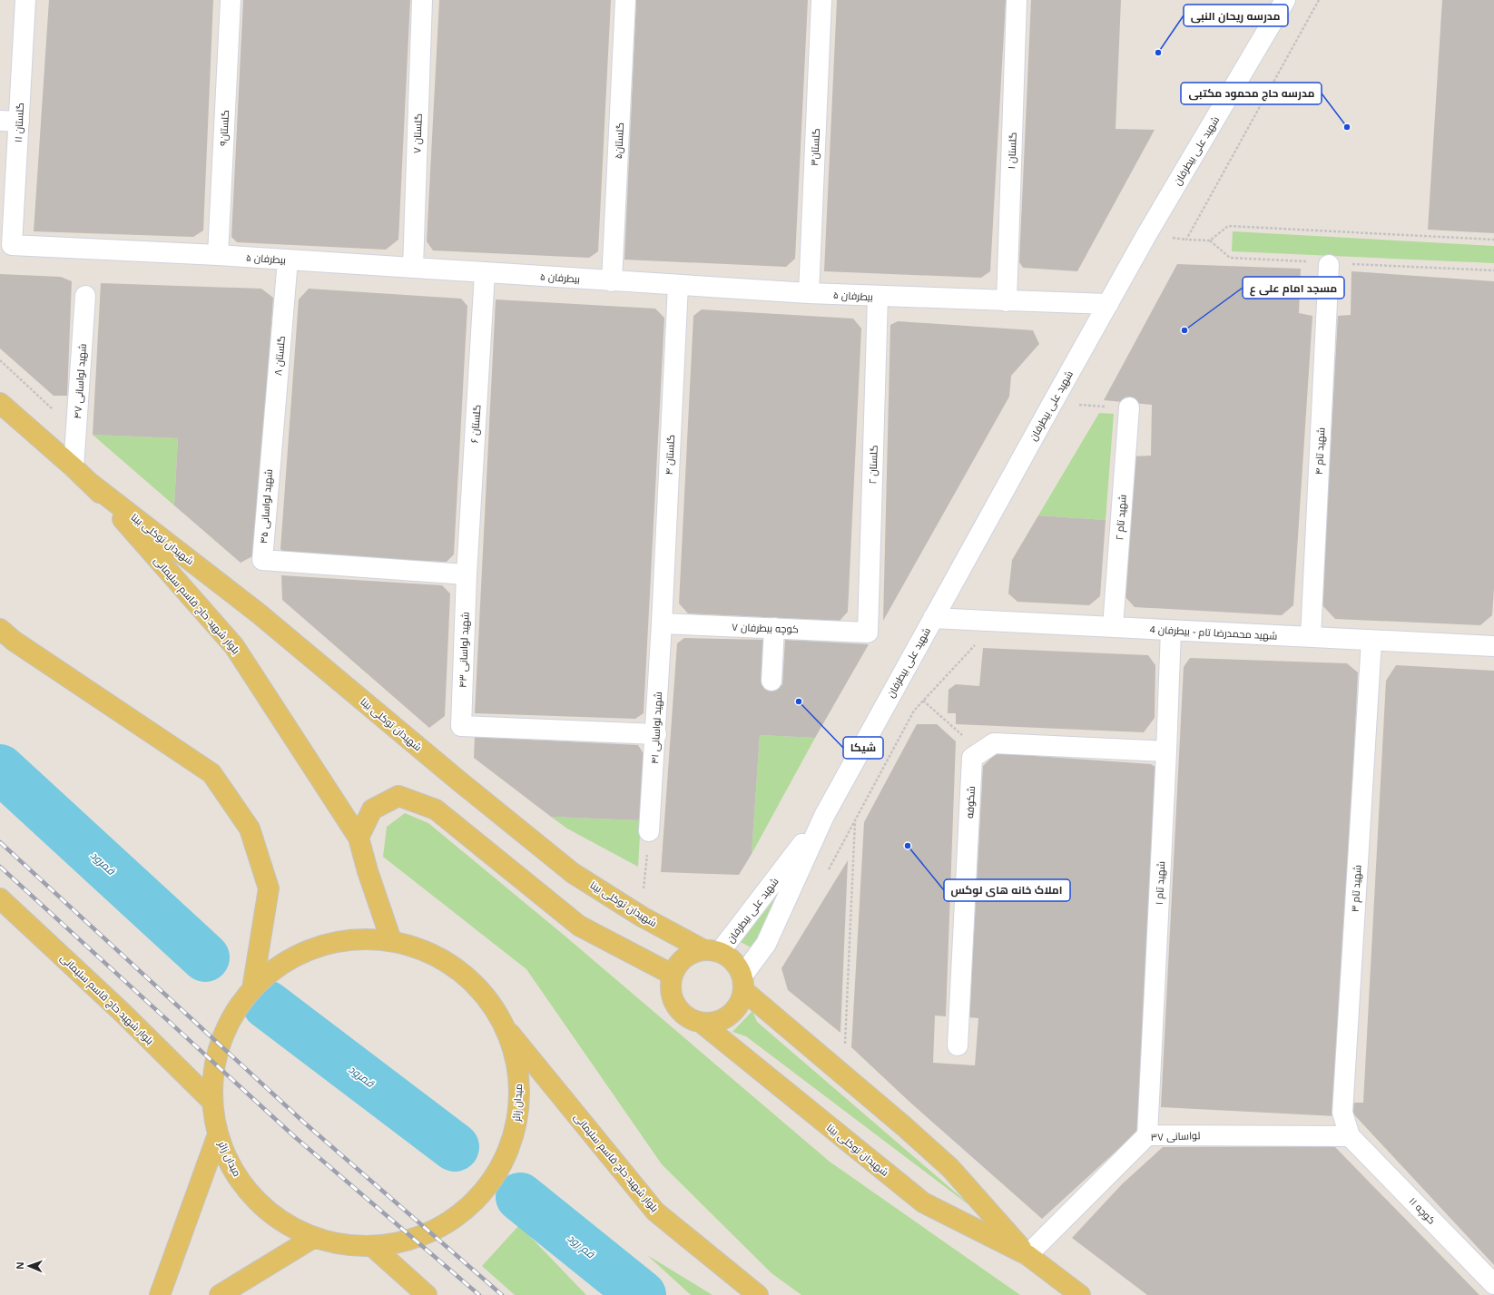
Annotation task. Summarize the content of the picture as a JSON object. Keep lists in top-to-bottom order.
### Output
{
  "streets": {
    "main road": ["شهیدان توکلی بینا", "بلوار شهید حاج قاسم سلیمانی", "میدان زائر"],
    "street": [
      "گلستان ۱۱",
      "گلستان۹",
      "گلستان ۷",
      "گلستان۵",
      "گلستان۳",
      "گلستان ۱",
      "شهید علی بیطرفان",
      "بیطرفان ۵",
      "گلستان ۸",
      "شهید لواسانی ۴۷",
      "گلستان ۶",
      "شهید تام ۴",
      "گلستان ۴",
      "گلستان ۲",
      "شهید لواسانی ۴۵",
      "شهید تام ۲",
      "کوچه بیطرفان ۷",
      "شهید محمدرضا تام - بیطرفان 4",
      "شهید لواسانی ۴۳",
      "شهید لواسانی ۴۱",
      "شکوفه",
      "شهید تام ۱",
      "شهید تام ۳",
      "لواسانی ۳۷",
      "کوچه ۱۱"
    ]
  },
  "crossings": [
    ["گلستان ۱۱", "بیطرفان ۵"],
    ["گلستان۹", "بیطرفان ۵"],
    ["گلستان ۷", "بیطرفان ۵"],
    ["گلستان۵", "بیطرفان ۵"],
    ["گلستان۳", "بیطرفان ۵"],
    ["گلستان ۱", "بیطرفان ۵"],
    ["شهید علی بیطرفان", "بیطرفان ۵"],
    ["شهید علی بیطرفان", "شهیدان توکلی بینا"],
    ["شهید علی بیطرفان", "شهید محمدرضا تام - بیطرفان 4"],
    ["بیطرفان ۵", "گلستان ۸"],
    ["بیطرفان ۵", "گلستان ۶"],
    ["بیطرفان ۵", "گلستان ۴"],
    ["بیطرفان ۵", "گلستان ۲"],
    ["گلستان ۸", "شهید لواسانی ۴۵"],
    ["شهید لواسانی ۴۷", "بلوار شهید حاج قاسم سلیمانی"],
    ["گلستان ۶", "شهید لواسانی ۴۵"],
    ["گلستان ۶", "شهید لواسانی ۴۳"],
    ["شهید تام ۴", "شهید محمدرضا تام - بیطرفان 4"],
    ["گلستان ۴", "کوچه بیطرفان ۷"],
    ["گلستان ۴", "شهید لواسانی ۴۱"],
    ["گلستان ۲", "کوچه بیطرفان ۷"],
    ["شهید لواسانی ۴۵", "شهید لواسانی ۴۳"],
    ["شهید تام ۲", "شهید محمدرضا تام - بیطرفان 4"],
    ["شهیدان توکلی بینا", "بلوار شهید حاج قاسم سلیمانی"],
    ["شهیدان توکلی بینا", "لواسانی ۳۷"],
    ["بلوار شهید حاج قاسم سلیمانی", "میدان زائر"],
    ["کوچه بیطرفان ۷", "شهید لواسانی ۴۱"],
    ["شهید محمدرضا تام - بیطرفان 4", "شهید تام ۱"],
    ["شهید محمدرضا تام - بیطرفان 4", "شهید تام ۳"],
    ["شهید لواسانی ۴۳", "شهید لواسانی ۴۱"],
    ["شکوفه", "شهید تام ۱"],
    ["شهید تام ۱", "لواسانی ۳۷"],
    ["شهید تام ۳", "لواسانی ۳۷"],
    ["شهید تام ۳", "کوچه ۱۱"],
    ["لواسانی ۳۷", "کوچه ۱۱"]
  ],
  "water": ["قمرود", "قم رود"],
  "places": [
    "مدرسه ریحان النبی",
    "مدرسه حاج محمود مکتبی",
    "مسجد امام علی ع",
    "شیکا",
    "املاک خانه های لوکس"
  ],
  "north": "left"
}
